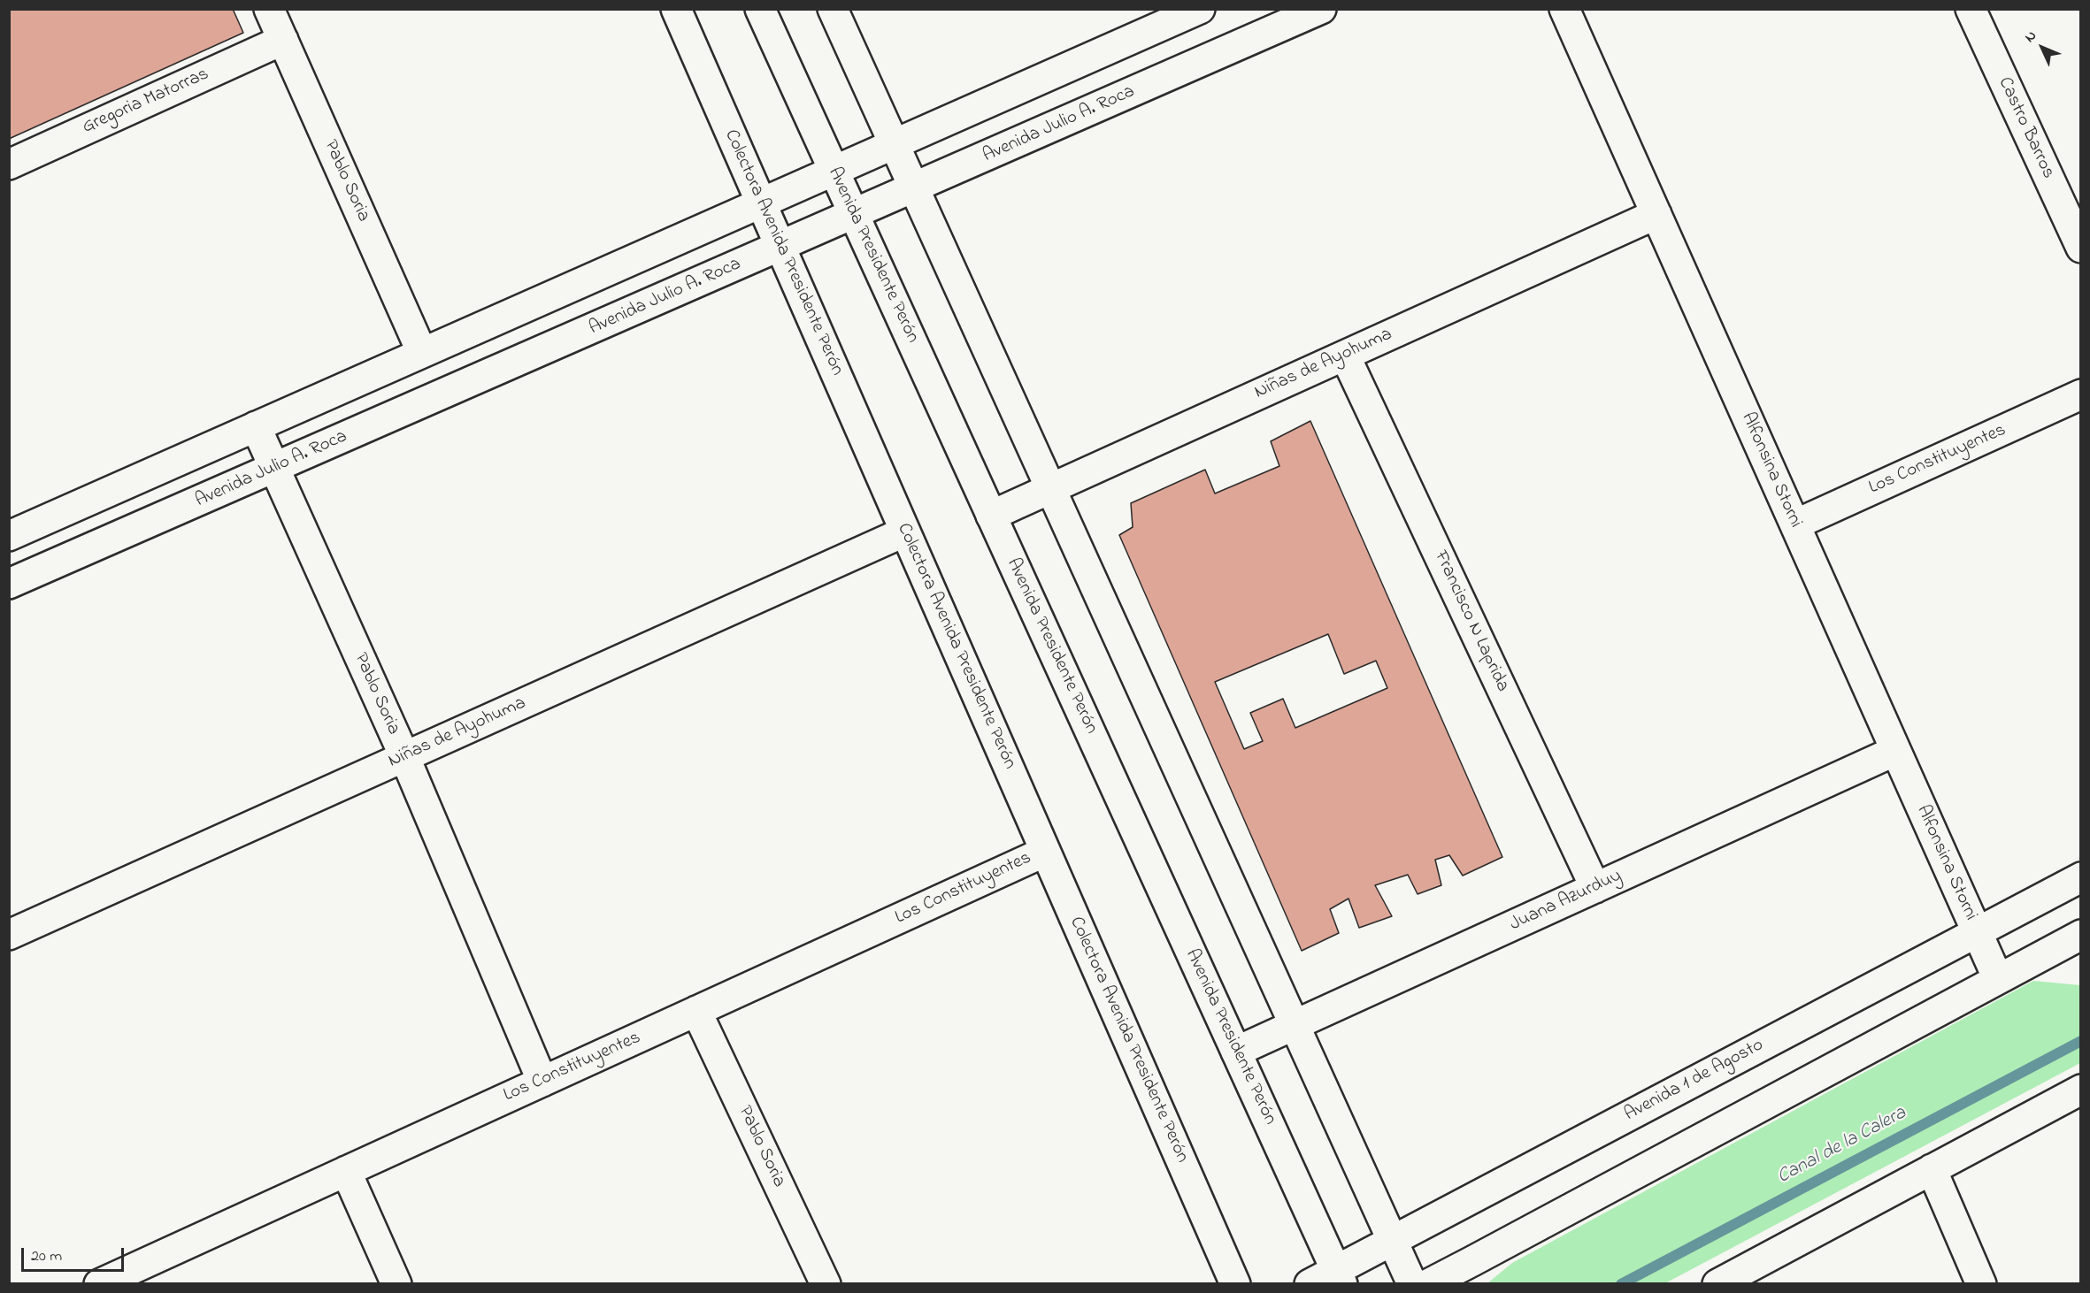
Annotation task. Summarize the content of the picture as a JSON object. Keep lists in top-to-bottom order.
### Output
{
  "streets": {
    "street": [
      "Gregoria Matorras",
      "Avenida Julio A. Roca",
      "Castro Barros",
      "Pablo Soria",
      "Colectora Avenida Presidente Perón",
      "Avenida Presidente Perón",
      "Niñas de Ayohuma",
      "Los Constituyentes",
      "Alfonsina Storni",
      "Francisco N Laprida",
      "Juana Azurduy",
      "Avenida 1 de Agosto"
    ]
  },
  "crossings": [
    ["Gregoria Matorras", "Pablo Soria"],
    ["Avenida Julio A. Roca", "Pablo Soria"],
    ["Avenida Julio A. Roca", "Colectora Avenida Presidente Perón"],
    ["Avenida Julio A. Roca", "Avenida Presidente Perón"],
    ["Pablo Soria", "Niñas de Ayohuma"],
    ["Pablo Soria", "Los Constituyentes"],
    ["Colectora Avenida Presidente Perón", "Niñas de Ayohuma"],
    ["Colectora Avenida Presidente Perón", "Los Constituyentes"],
    ["Avenida Presidente Perón", "Niñas de Ayohuma"],
    ["Avenida Presidente Perón", "Juana Azurduy"],
    ["Avenida Presidente Perón", "Avenida 1 de Agosto"],
    ["Niñas de Ayohuma", "Alfonsina Storni"],
    ["Niñas de Ayohuma", "Francisco N Laprida"],
    ["Los Constituyentes", "Alfonsina Storni"],
    ["Alfonsina Storni", "Juana Azurduy"],
    ["Alfonsina Storni", "Avenida 1 de Agosto"],
    ["Francisco N Laprida", "Juana Azurduy"]
  ],
  "water": ["Canal de la Calera"],
  "scale_bar": "20 m",
  "north": "top left"
}
